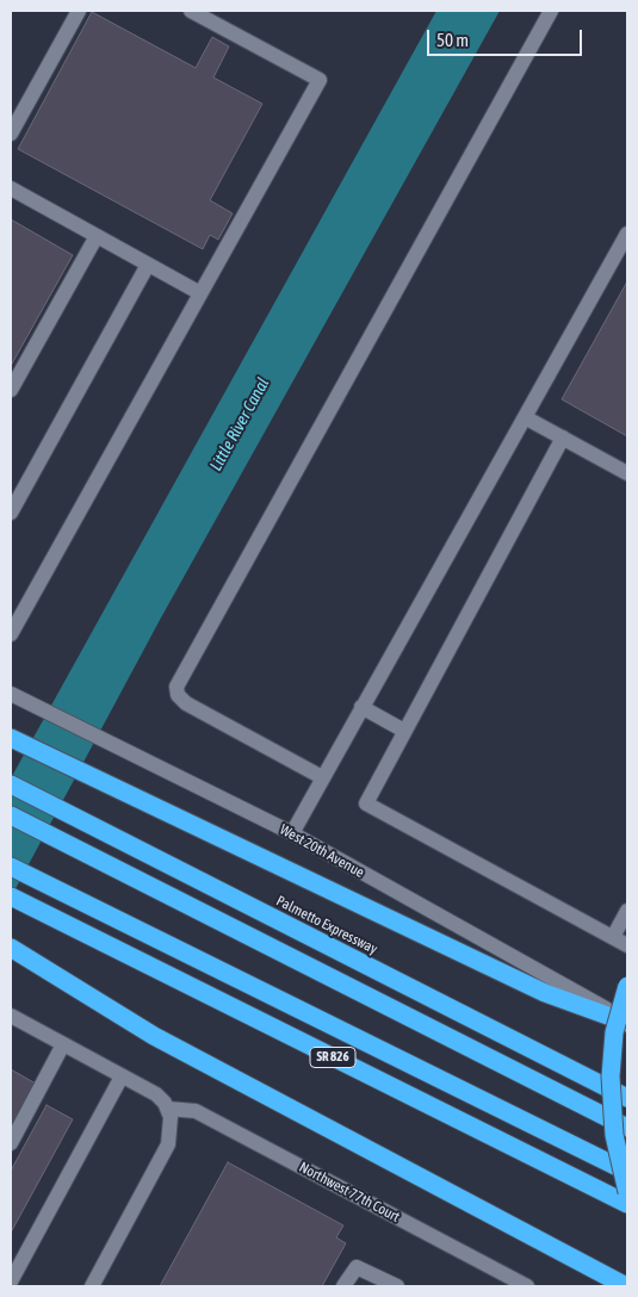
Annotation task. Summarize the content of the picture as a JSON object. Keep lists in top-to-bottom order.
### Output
{
  "streets": {
    "highway": ["Palmetto Expressway", "SR 826"],
    "street": ["West 20th Avenue", "Northwest 77th Court"]
  },
  "water": ["Little River Canal"],
  "scale_bar": "50 m"
}
